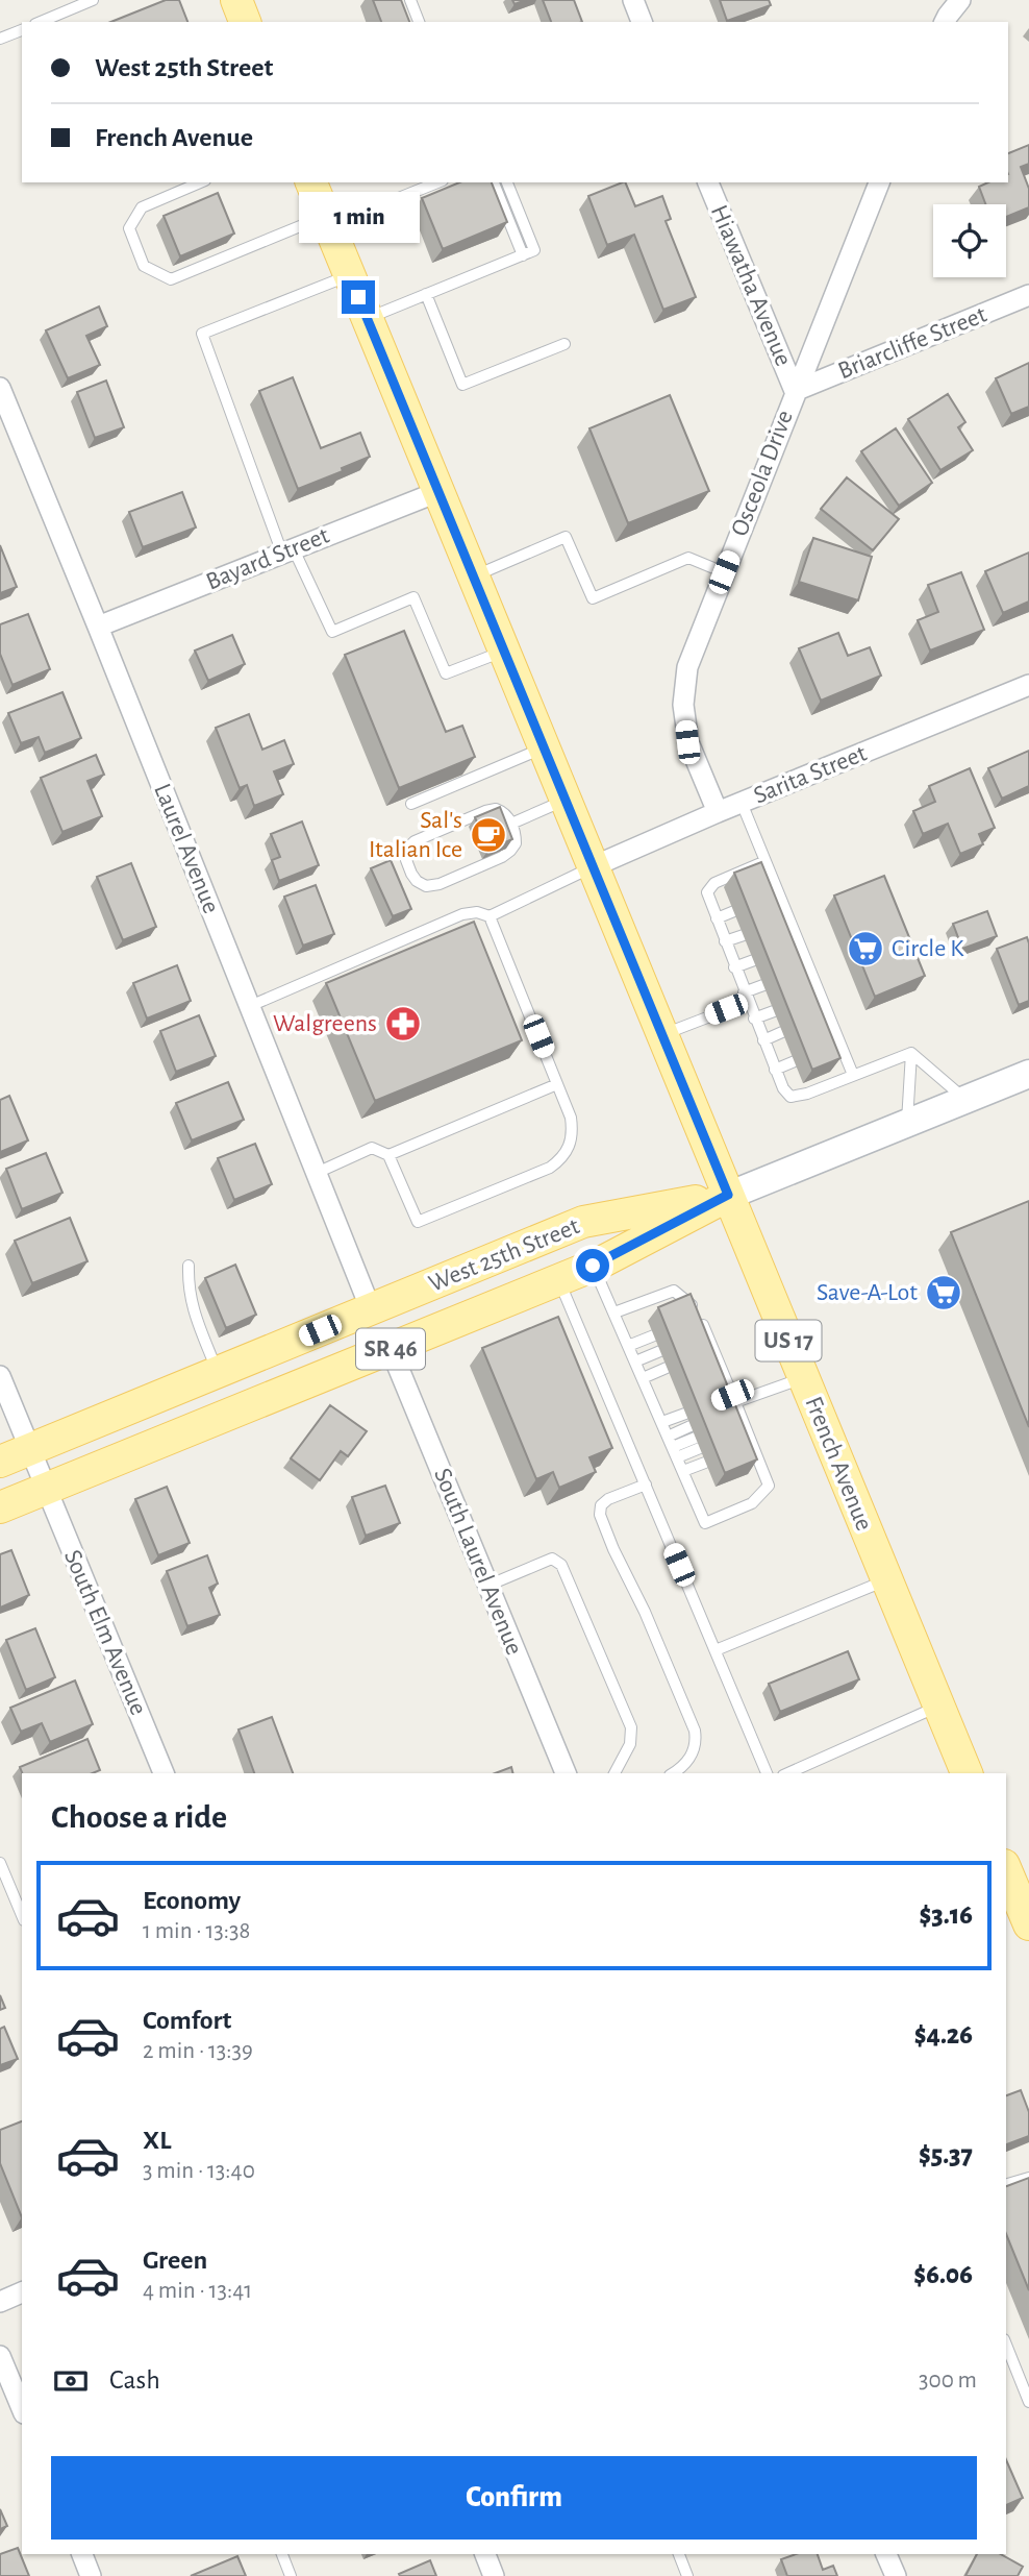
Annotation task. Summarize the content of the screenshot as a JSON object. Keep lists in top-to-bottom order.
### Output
{
  "streets": {
    "main road": [
      "West 25th Street",
      "US 17",
      "SR 46",
      "French Avenue"
    ],
    "street": [
      "Hiawatha Avenue",
      "Briarcliffe Street",
      "Osceola Drive",
      "Bayard Street",
      "Sarita Street",
      "Laurel Avenue",
      "South Laurel Avenue",
      "South Elm Avenue"
    ]
  },
  "crossings": [
    ["Hiawatha Avenue", "Briarcliffe Street"],
    ["Hiawatha Avenue", "Osceola Drive"],
    ["Briarcliffe Street", "Osceola Drive"],
    ["Osceola Drive", "Sarita Street"],
    ["Bayard Street", "Laurel Avenue"],
    ["Bayard Street", "French Avenue"],
    ["Sarita Street", "French Avenue"],
    ["Laurel Avenue", "West 25th Street"],
    ["West 25th Street", "French Avenue"],
    ["West 25th Street", "South Laurel Avenue"],
    ["West 25th Street", "South Elm Avenue"]
  ],
  "places": {
    "cafe": ["Sal's Italian Ice"],
    "supermarket": ["Circle K", "Save-A-Lot"],
    "pharmacy": ["Walgreens"]
  },
  "page": {
    "banner": ["West 25th Street", "French Avenue"],
    "bubble": "1 min",
    "heading": "Choose a ride",
    "list": [
      {
        "name": "Economy",
        "note": "1 min · 13:38",
        "value": "$3.16"
      },
      {
        "name": "Comfort",
        "note": "2 min · 13:39",
        "value": "$4.26"
      },
      {
        "name": "XL",
        "note": "3 min · 13:40",
        "value": "$5.37"
      },
      {
        "name": "Green",
        "note": "4 min · 13:41",
        "value": "$6.06"
      }
    ],
    "pay": ["Cash", "300 m"],
    "buttons": "Confirm"
  }
}
